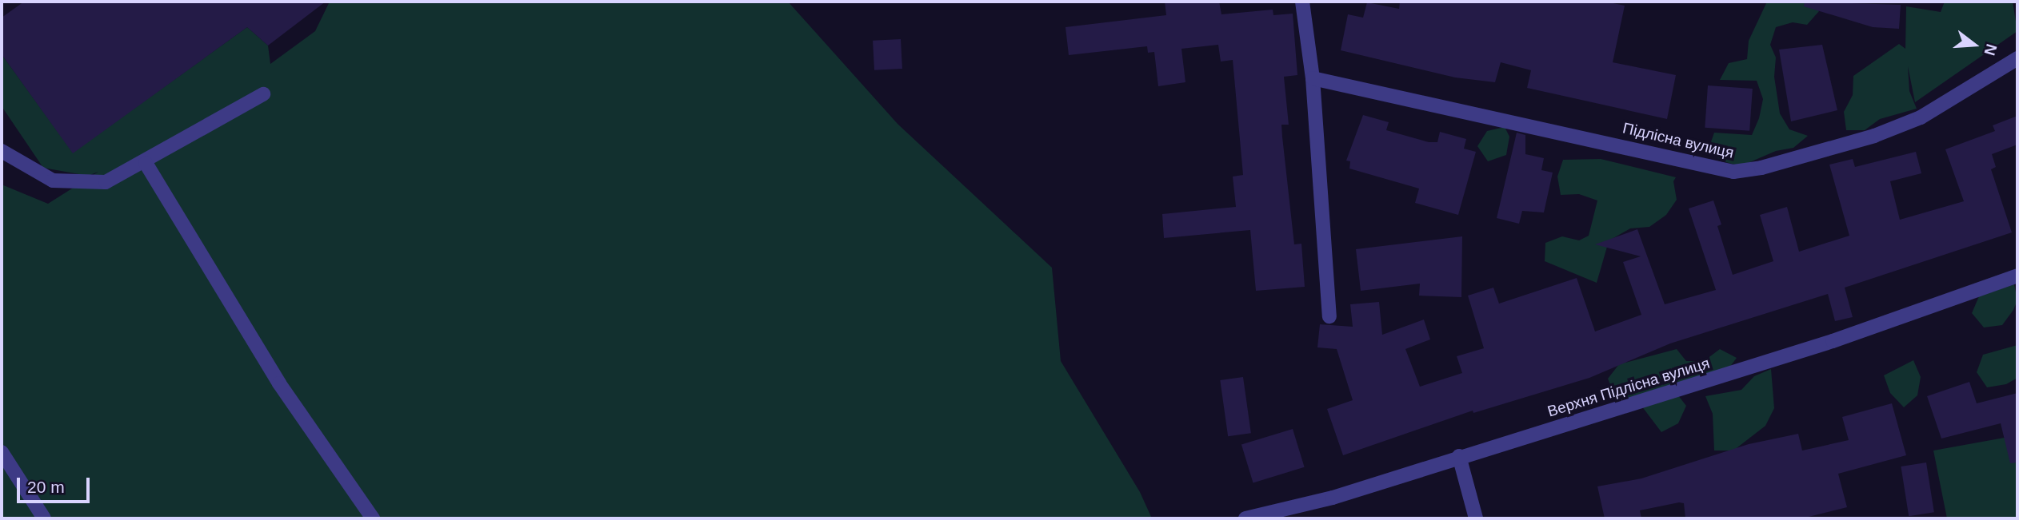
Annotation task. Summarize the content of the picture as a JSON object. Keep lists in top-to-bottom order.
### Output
{
  "streets": {
    "street": ["Підлісна вулиця", "Верхня Підлісна вулиця"]
  },
  "scale_bar": "20 m",
  "north": "right"
}
